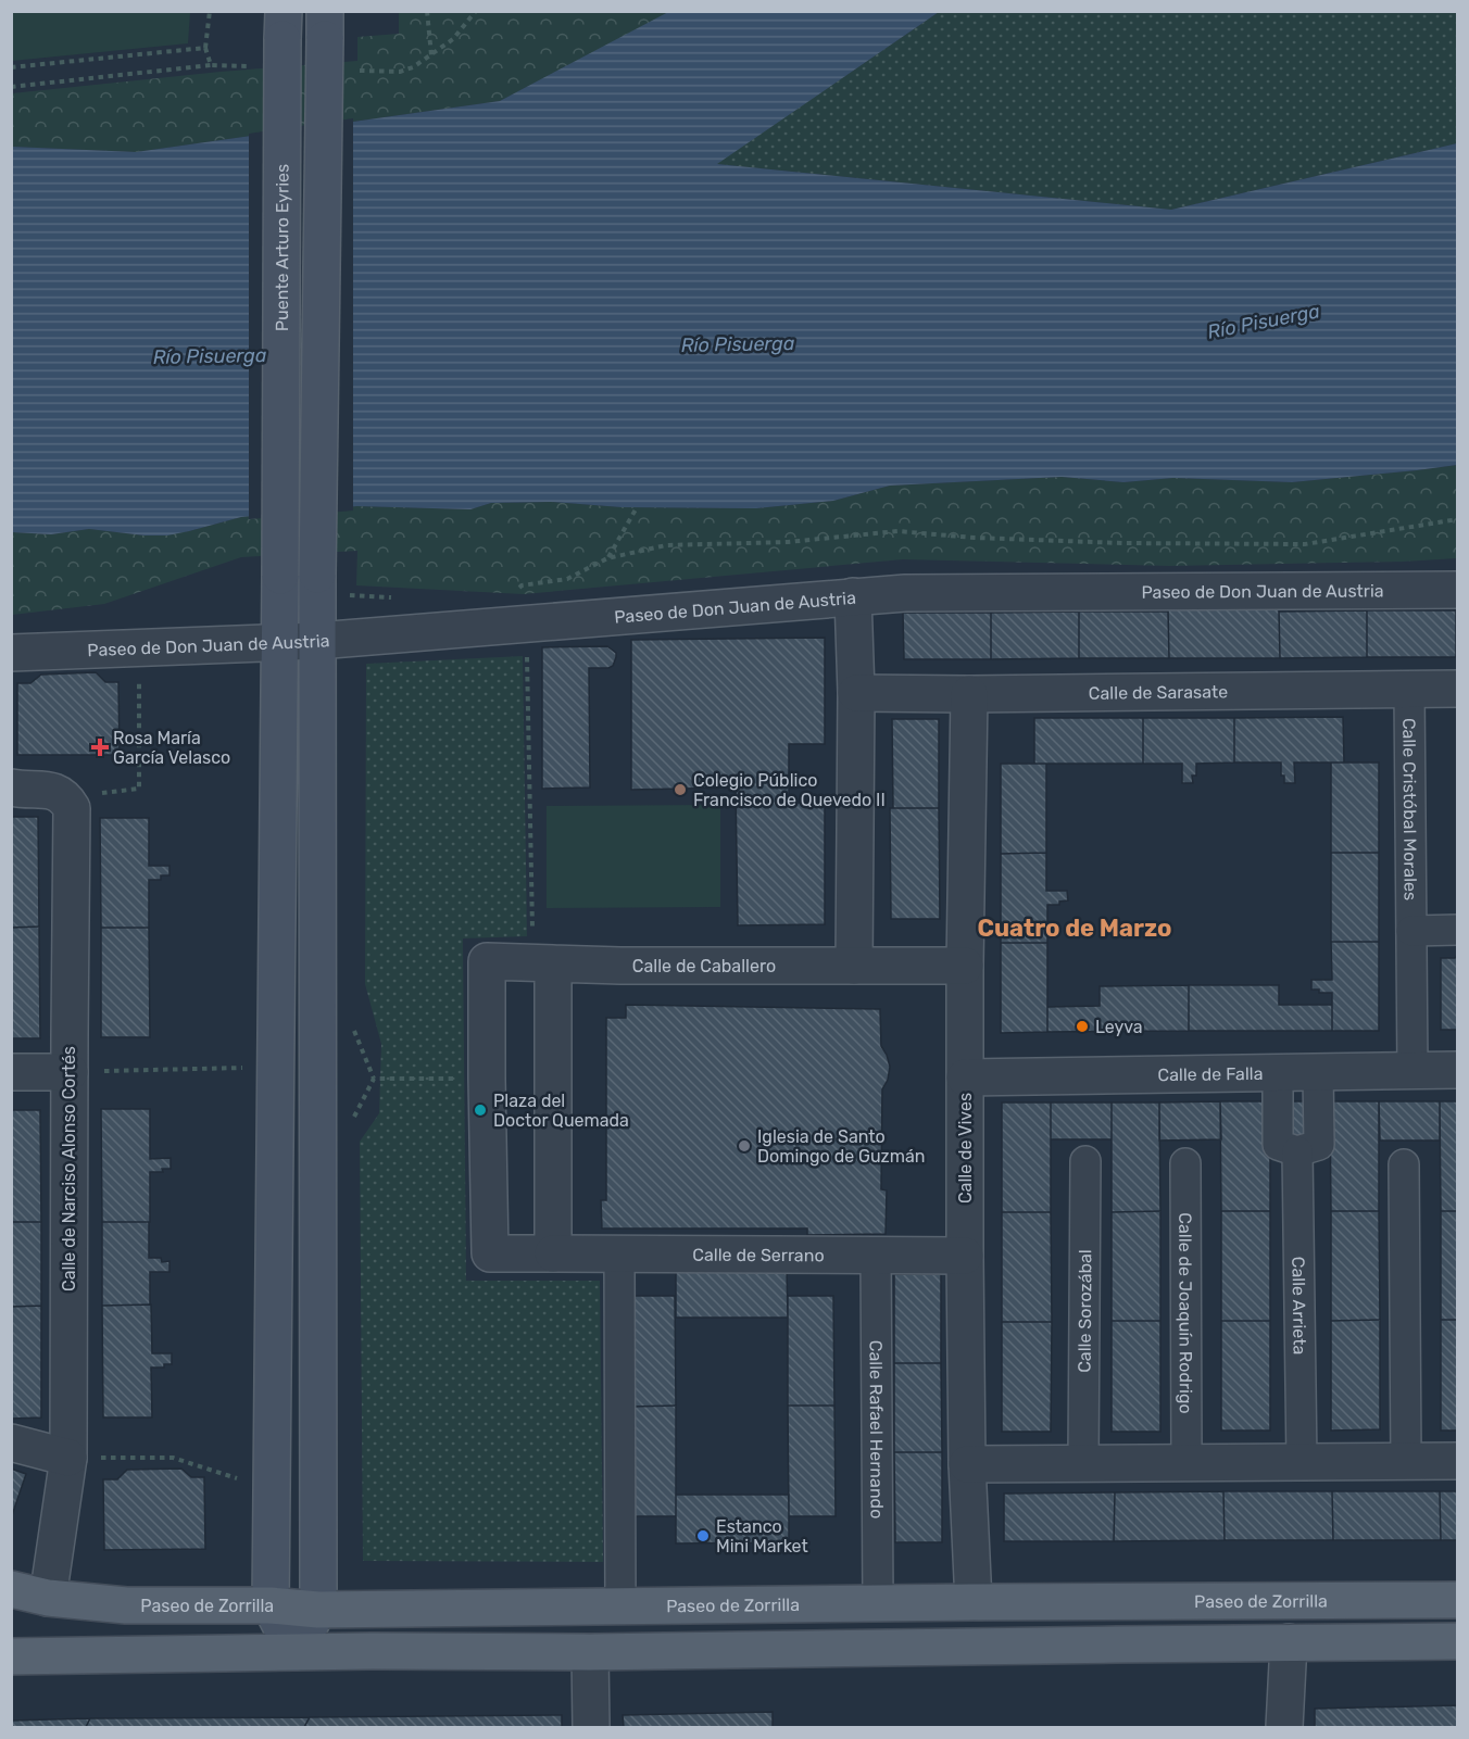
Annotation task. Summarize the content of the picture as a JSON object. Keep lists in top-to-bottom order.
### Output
{
  "streets": {
    "main road": ["Puente Arturo Eyries", "Paseo de Zorrilla"],
    "street": [
      "Paseo de Don Juan de Austria",
      "Calle de Sarasate",
      "Calle Cristóbal Morales",
      "Calle de Caballero",
      "Calle de Falla",
      "Calle de Vives",
      "Calle de Narciso Alonso Cortés",
      "Calle de Serrano",
      "Calle Arrieta",
      "Calle Sorozábal",
      "Calle de Joaquín Rodrigo",
      "Calle Rafael Hernando"
    ]
  },
  "crossings": [
    ["Puente Arturo Eyries", "Paseo de Don Juan de Austria"],
    ["Calle de Sarasate", "Calle Cristóbal Morales"],
    ["Calle de Sarasate", "Calle de Vives"],
    ["Calle Cristóbal Morales", "Calle de Falla"],
    ["Calle de Caballero", "Calle de Vives"],
    ["Calle de Falla", "Calle de Vives"],
    ["Calle de Vives", "Calle de Serrano"],
    ["Calle de Vives", "Paseo de Zorrilla"],
    ["Calle de Narciso Alonso Cortés", "Paseo de Zorrilla"],
    ["Calle de Serrano", "Calle Rafael Hernando"],
    ["Calle Rafael Hernando", "Paseo de Zorrilla"]
  ],
  "districts": ["Cuatro de Marzo"],
  "water": ["Río Pisuerga"],
  "places": {
    "health": ["Rosa María García Velasco"],
    "other": [
      "Colegio Público Francisco de Quevedo II",
      "Leyva",
      "Plaza del Doctor Quemada",
      "Iglesia de Santo Domingo de Guzmán",
      "Estanco Mini Market"
    ]
  }
}
